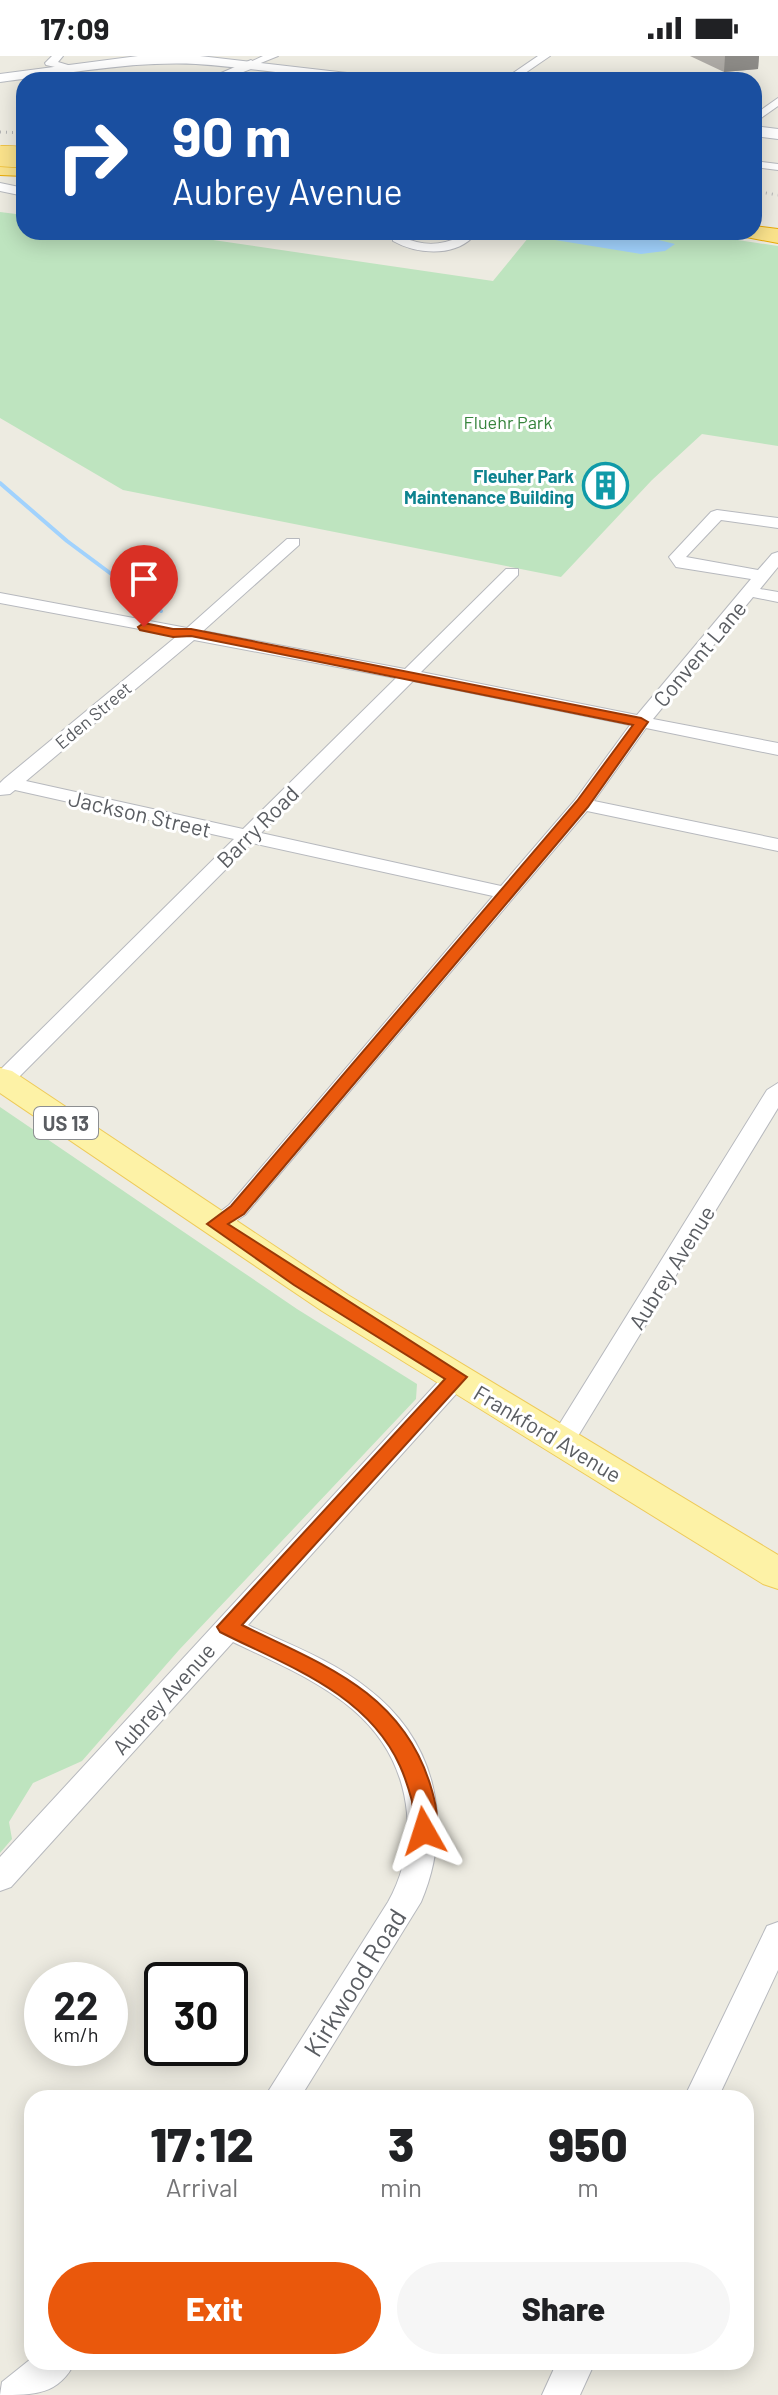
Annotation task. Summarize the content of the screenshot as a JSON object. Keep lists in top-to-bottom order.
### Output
{
  "streets": {
    "main road": ["US 13", "Frankford Avenue"],
    "street": [
      "Convent Lane",
      "Eden Street",
      "Jackson Street",
      "Barry Road",
      "Aubrey Avenue",
      "Kirkwood Road"
    ]
  },
  "crossings": [
    ["Convent Lane", "Jackson Street"],
    ["Convent Lane", "Frankford Avenue"],
    ["Eden Street", "Jackson Street"],
    ["Jackson Street", "Barry Road"],
    ["Barry Road", "Frankford Avenue"],
    ["Aubrey Avenue", "Frankford Avenue"],
    ["Aubrey Avenue", "Kirkwood Road"]
  ],
  "parks": ["Fluehr Park"],
  "places": {
    "building": ["Fleuher Park Maintenance Building"]
  },
  "page": {
    "status": "17:09",
    "turn": ["90 m", "Aubrey Avenue"],
    "speed": "22 km/h",
    "limit": "30",
    "eta": [
      "17:12",
      "Arrival",
      "3",
      "min",
      "950",
      "m"
    ],
    "buttons": ["Exit", "Share"]
  }
}
